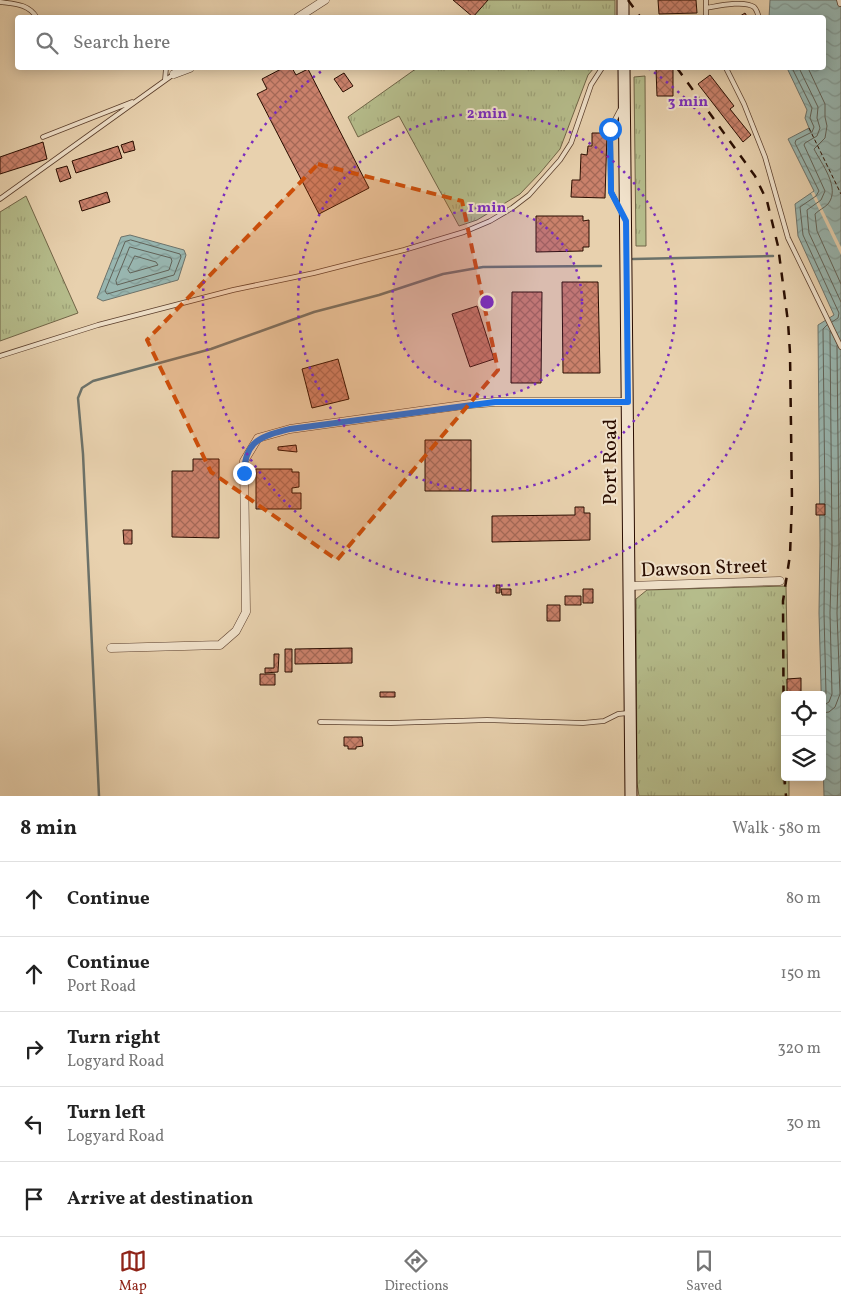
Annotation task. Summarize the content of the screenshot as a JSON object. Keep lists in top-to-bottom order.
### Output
{
  "streets": {
    "main road": ["Port Road"],
    "street": ["Dawson Street"]
  },
  "crossings": [
    ["Port Road", "Dawson Street"]
  ],
  "page": {
    "search": "Search here",
    "heading": ["8 min", "Walk · 580 m"],
    "list": [
      ["Continue", "80 m"],
      ["Continue", "Port Road", "150 m"],
      ["Turn right", "Logyard Road", "320 m"],
      ["Turn left", "Logyard Road", "30 m"],
      "Arrive at destination"
    ],
    "nav": ["Map", "Directions", "Saved"]
  },
  "rings": ["3 min", "2 min", "1 min"]
}
